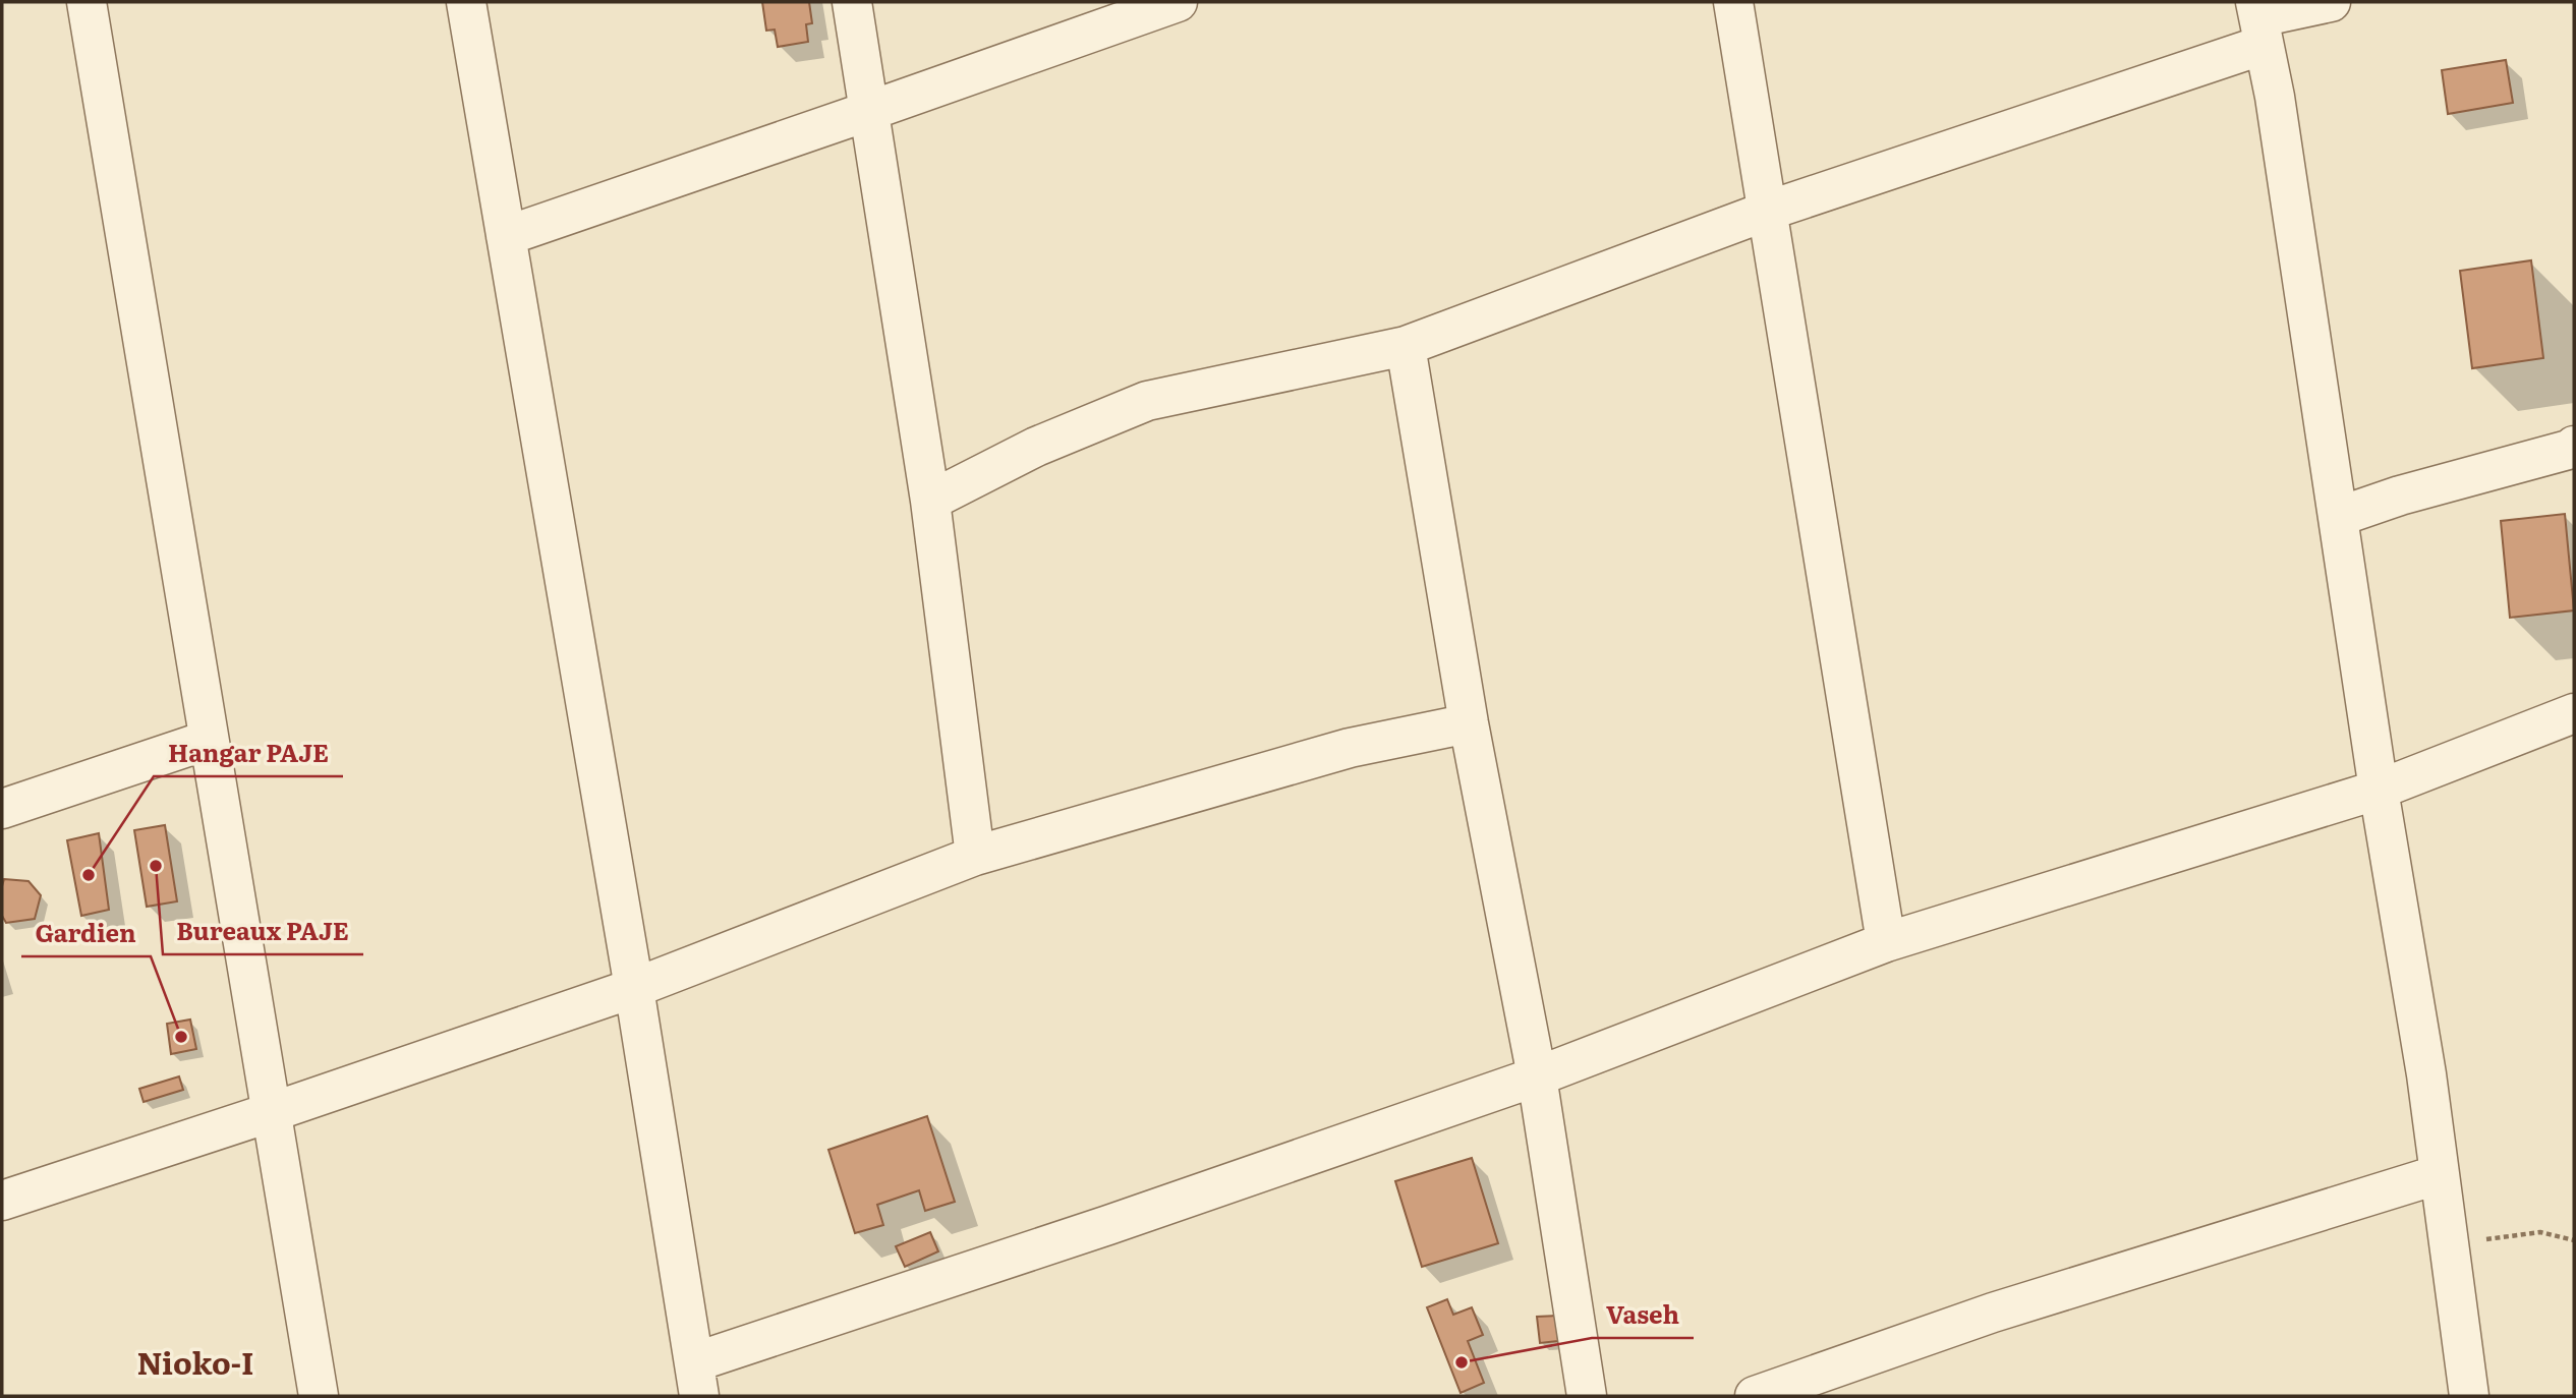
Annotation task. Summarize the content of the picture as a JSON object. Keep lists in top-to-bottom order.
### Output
{
  "districts": ["Nioko-I"],
  "places": [
    "Bureaux PAJE",
    "Hangar PAJE",
    "Gardien",
    "Vaseh"
  ]
}
